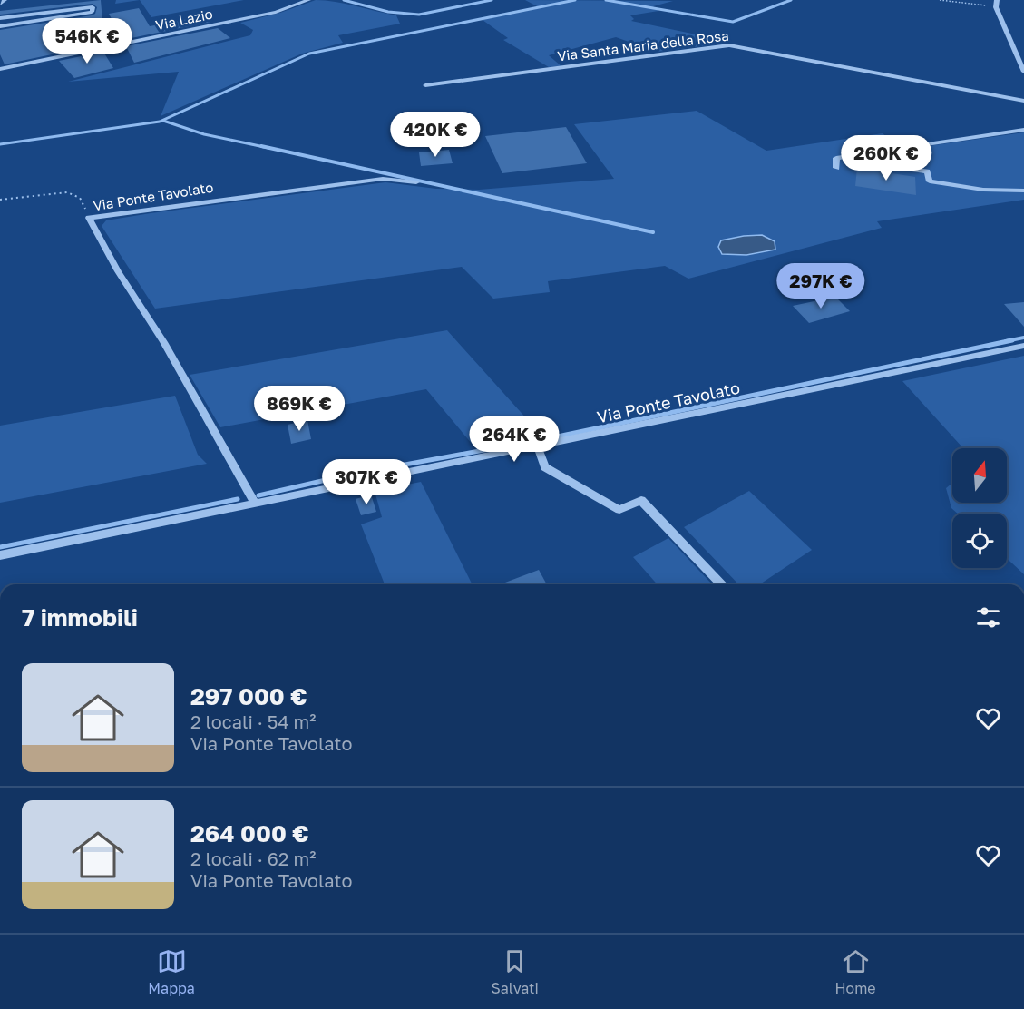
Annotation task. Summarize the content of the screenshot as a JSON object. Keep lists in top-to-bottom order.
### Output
{
  "streets": {
    "street": ["Via Lazio", "Via Santa Maria della Rosa", "Via Ponte Tavolato"]
  },
  "north": "top",
  "page": {
    "price": [
      "546K €",
      "420K €",
      "260K €",
      "297K €",
      "869K €",
      "264K €",
      "307K €"
    ],
    "heading": "7 immobili",
    "list": [
      {
        "name": "297 000 €",
        "note": "2 locali · 54 m² · Via Ponte Tavolato"
      },
      {
        "name": "264 000 €",
        "note": "2 locali · 62 m² · Via Ponte Tavolato"
      }
    ],
    "tabs": ["Mappa", "Salvati", "Home"]
  }
}
